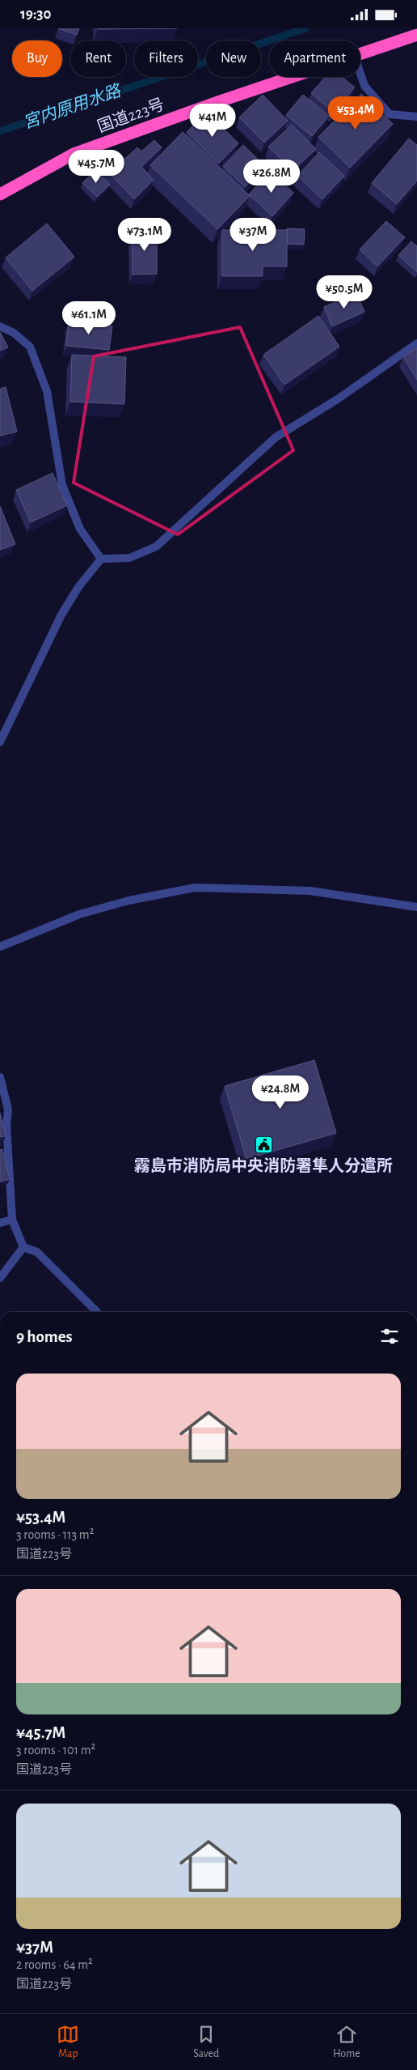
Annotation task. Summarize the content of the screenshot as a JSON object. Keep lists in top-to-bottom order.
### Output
{
  "streets": {
    "highway": ["国道223号"]
  },
  "water": ["宮内原用水路"],
  "places": {
    "public building": ["霧島市消防局中央消防署隼人分遣所"]
  },
  "page": {
    "status": "19:30",
    "chip": [
      "Buy",
      "Rent",
      "Filters",
      "New",
      "Apartment"
    ],
    "price": [
      "¥53.4M",
      "¥41M",
      "¥45.7M",
      "¥26.8M",
      "¥73.1M",
      "¥37M",
      "¥50.5M",
      "¥61.1M",
      "¥24.8M"
    ],
    "heading": "9 homes",
    "list": [
      {
        "name": "¥53.4M",
        "note": "3 rooms · 113 m² · 国道223号"
      },
      {
        "name": "¥45.7M",
        "note": "3 rooms · 101 m² · 国道223号"
      },
      {
        "name": "¥37M",
        "note": "2 rooms · 64 m² · 国道223号"
      }
    ],
    "tabs": ["Map", "Saved", "Home"]
  }
}
